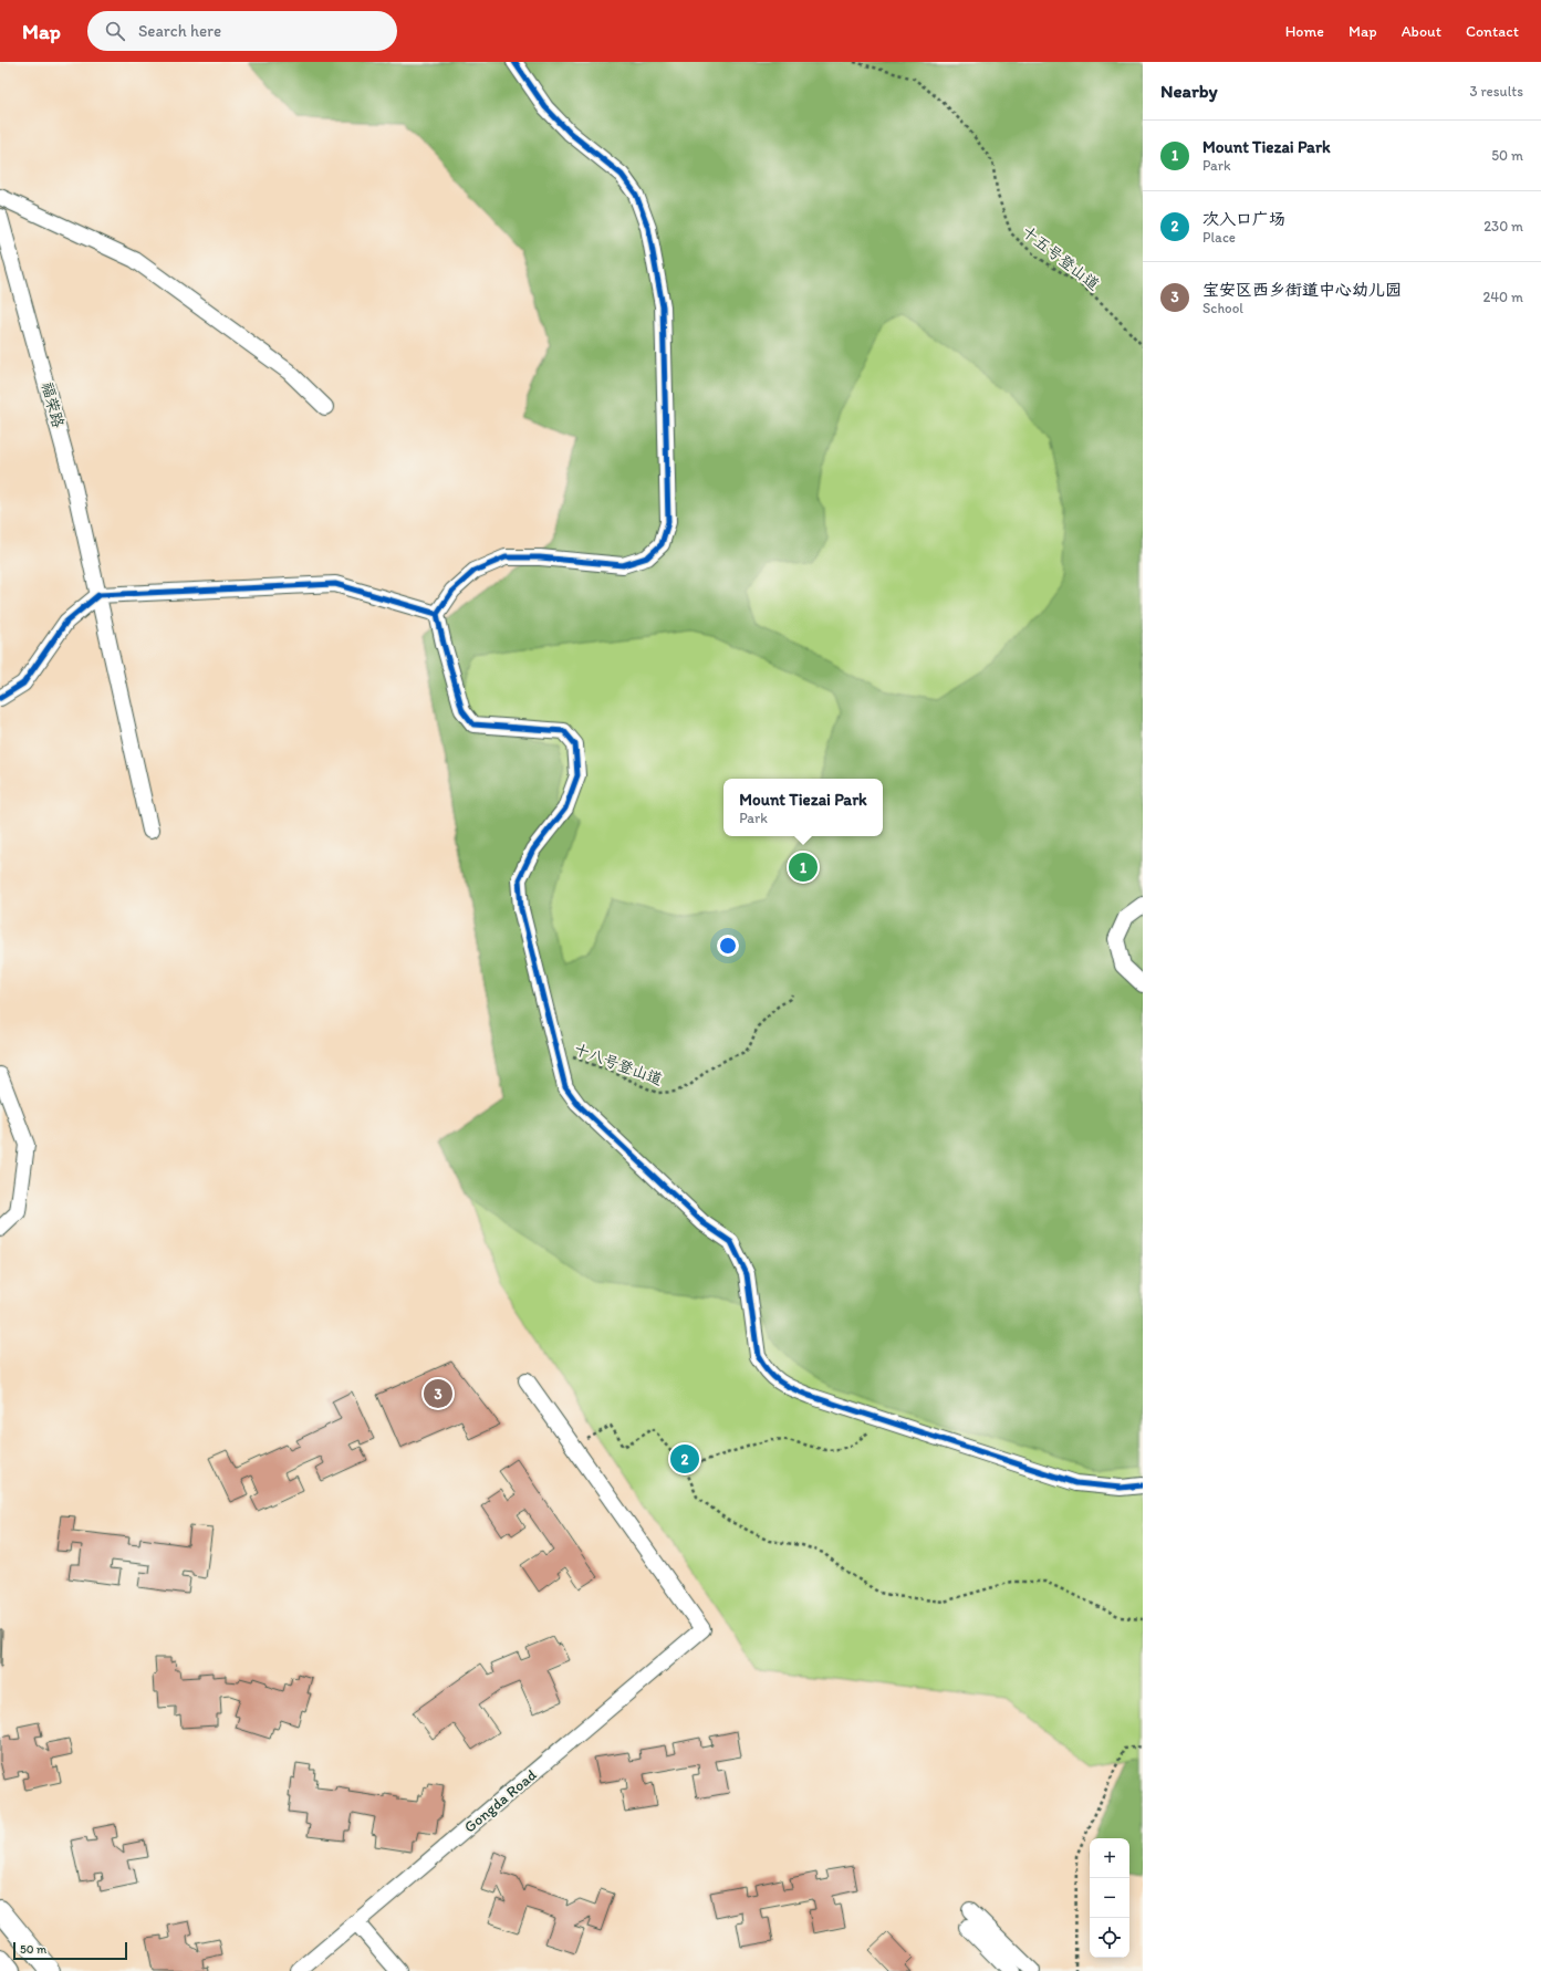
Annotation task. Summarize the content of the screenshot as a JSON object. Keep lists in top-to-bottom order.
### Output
{
  "streets": {
    "street": ["福荣路", "Gongda Road"],
    "path": ["十五号登山道", "十八号登山道"]
  },
  "scale_bar": "50 m",
  "page": {
    "header": "Map",
    "search": "Search here",
    "nav": [
      "Home",
      "Map",
      "About",
      "Contact"
    ],
    "heading": ["Nearby", "3 results"],
    "list": [
      {
        "mark": "1",
        "name": "Mount Tiezai Park",
        "note": "Park",
        "value": "50 m"
      },
      {
        "mark": "2",
        "name": "次入口广场",
        "note": "Place",
        "value": "230 m"
      },
      {
        "mark": "3",
        "name": "宝安区西乡街道中心幼儿园",
        "note": "School",
        "value": "240 m"
      }
    ],
    "popup": ["Mount Tiezai Park", "Park"],
    "pins": ["1", "3", "2"],
    "map_buttons": ["+", "−"],
    "scale": "50 m"
  }
}
